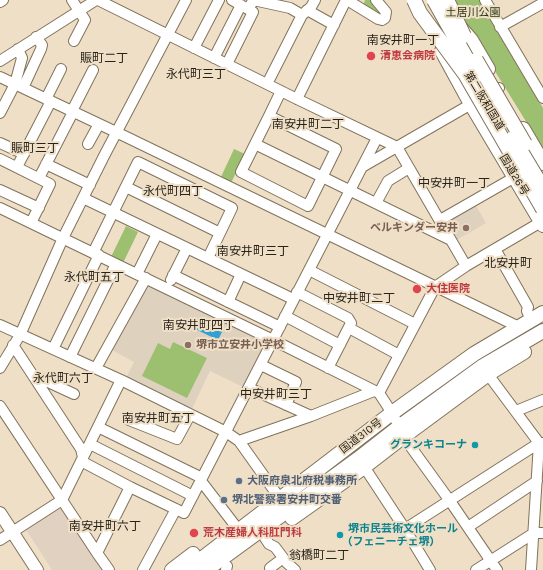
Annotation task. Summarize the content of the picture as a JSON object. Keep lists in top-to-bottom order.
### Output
{
  "streets": {
    "highway": ["第二阪和国道", "国道26号", "国道310号"]
  },
  "districts": [
    "南安井町一丁",
    "賑町二丁",
    "永代町三丁",
    "南安井町二丁",
    "賑町三丁",
    "中安井町一丁",
    "永代町四丁",
    "南安井町三丁",
    "北安井町",
    "永代町五丁",
    "中安井町二丁",
    "南安井町四丁",
    "永代町六丁",
    "中安井町三丁",
    "南安井町五丁",
    "南安井町六丁",
    "翁橋町二丁"
  ],
  "parks": ["土居川公園"],
  "places": [
    "清恵会病院",
    "ベルキンダー安井",
    "大住医院",
    "堺市立安井小学校",
    "グランキコーナ",
    "大阪府泉北府税事務所",
    "堺北警察署安井町交番",
    "荒木産婦人科肛門科",
    "堺市民芸術文化ホール (フェニーチェ堺)"
  ]
}
